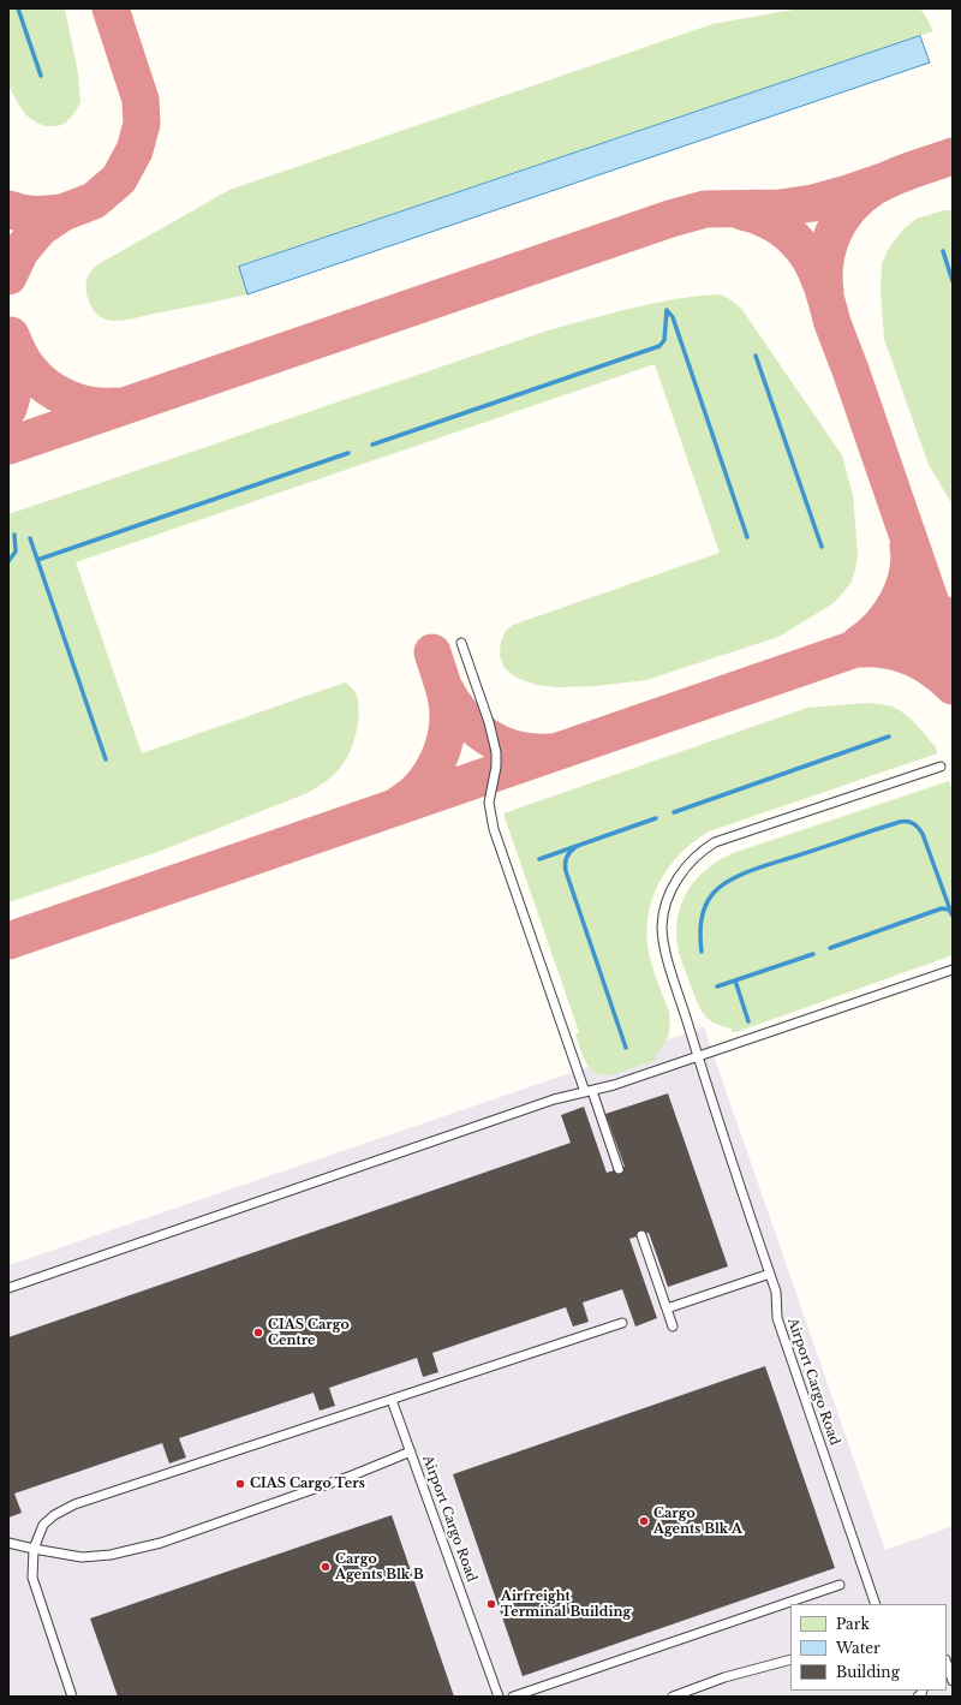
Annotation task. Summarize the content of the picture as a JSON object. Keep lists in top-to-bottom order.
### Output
{
  "streets": {
    "lane": ["Airport Cargo Road"]
  },
  "places": [
    "CIAS Cargo Centre",
    "CIAS Cargo Ters",
    "Cargo Agents Blk A",
    "Cargo Agents Blk B",
    "Airfreight Terminal Building"
  ],
  "legend": ["Park", "Water", "Building"]
}
